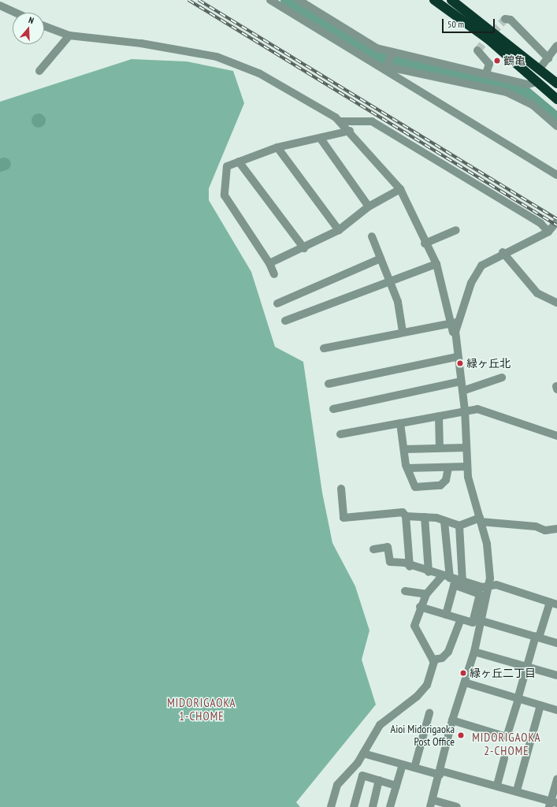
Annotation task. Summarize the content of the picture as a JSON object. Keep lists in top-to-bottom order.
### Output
{
  "districts": ["MIDORIGAOKA 1-CHOME", "MIDORIGAOKA 2-CHOME"],
  "places": [
    "鶴亀",
    "緑ヶ丘北",
    "緑ヶ丘二丁目",
    "Aioi Midorigaoka Post Office"
  ],
  "scale_bar": "50 m",
  "north": "top"
}
